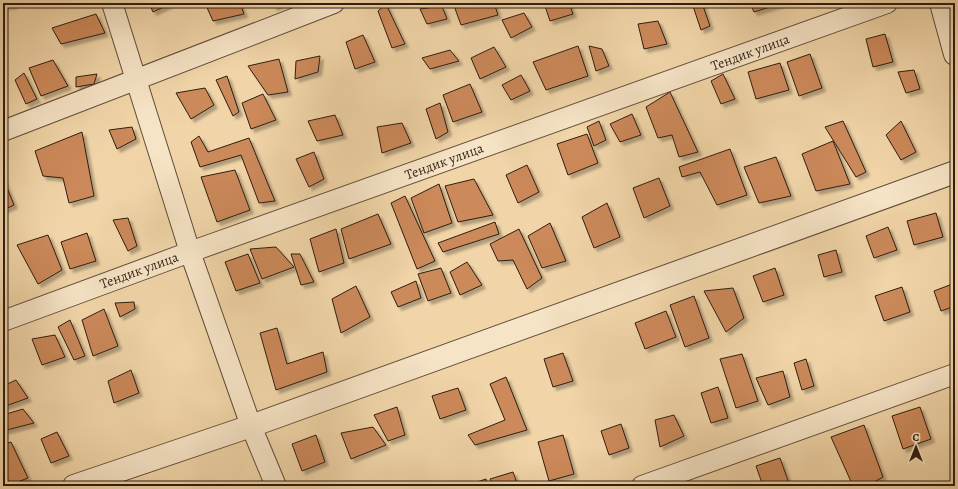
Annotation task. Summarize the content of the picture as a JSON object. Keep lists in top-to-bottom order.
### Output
{
  "streets": {
    "street": ["Тендик улица"]
  },
  "north": "top"
}
